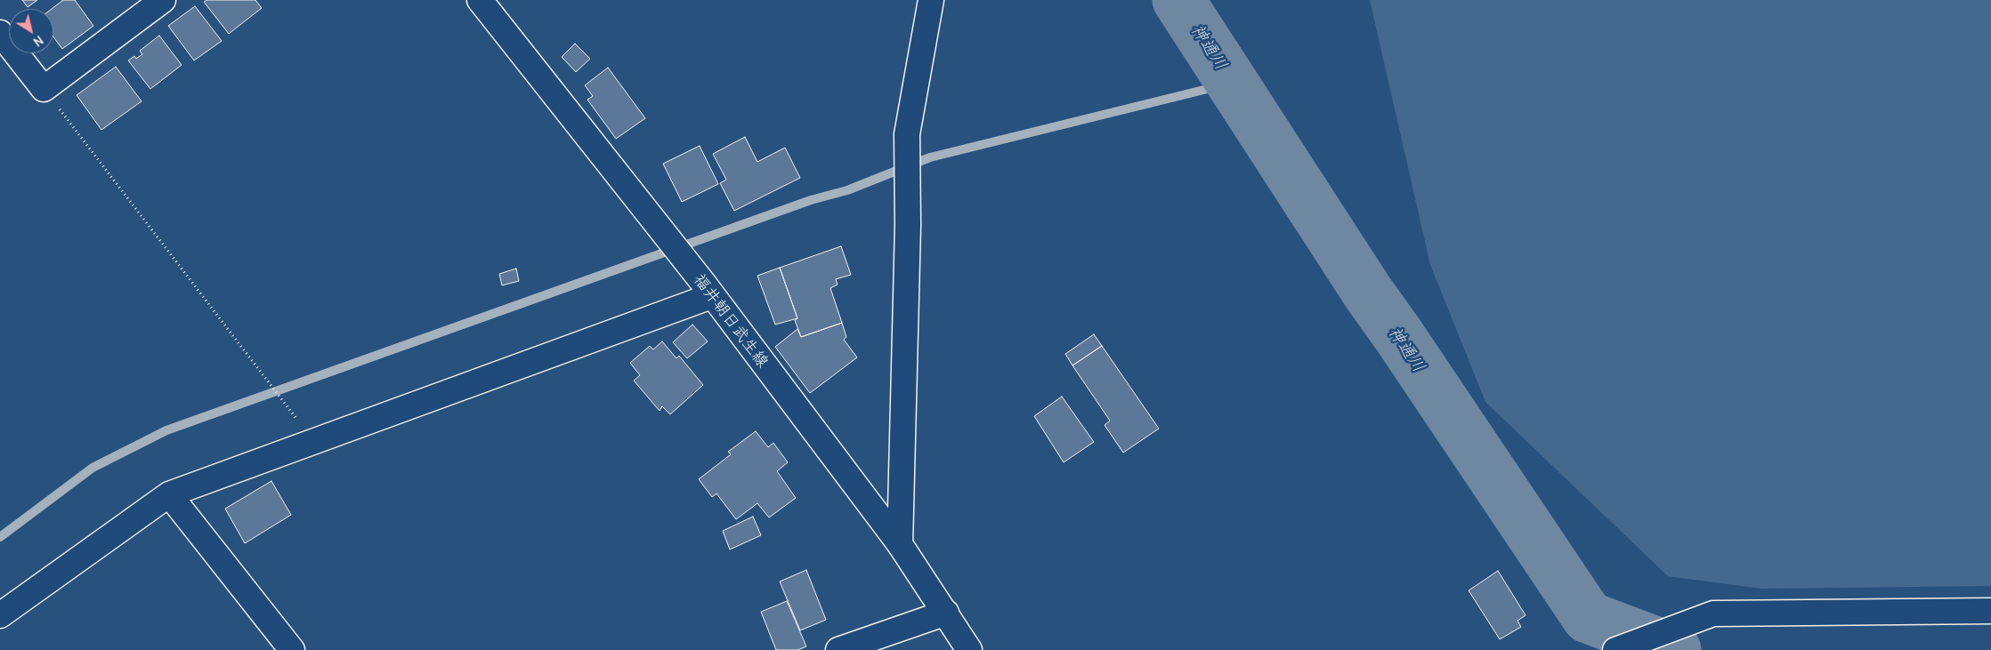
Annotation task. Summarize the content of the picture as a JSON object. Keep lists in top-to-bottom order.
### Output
{
  "streets": {
    "street": ["福井朝日武生線"]
  },
  "water": ["神通川"],
  "north": "bottom right"
}
